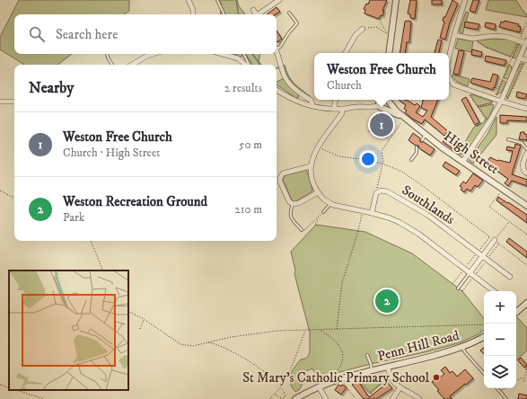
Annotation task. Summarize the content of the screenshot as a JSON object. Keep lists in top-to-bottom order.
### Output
{
  "streets": {
    "street": ["High Street", "Southlands", "Penn Hill Road"]
  },
  "places": ["St Mary's Catholic Primary School"],
  "page": {
    "search": "Search here",
    "popup": ["Weston Free Church", "Church"],
    "heading": ["Nearby", "2 results"],
    "pins": ["1", "2"],
    "list": [
      {
        "mark": "1",
        "name": "Weston Free Church",
        "note": "Church · High Street",
        "value": "50 m"
      },
      {
        "mark": "2",
        "name": "Weston Recreation Ground",
        "note": "Park",
        "value": "210 m"
      }
    ],
    "map_buttons": ["+", "−"]
  }
}
